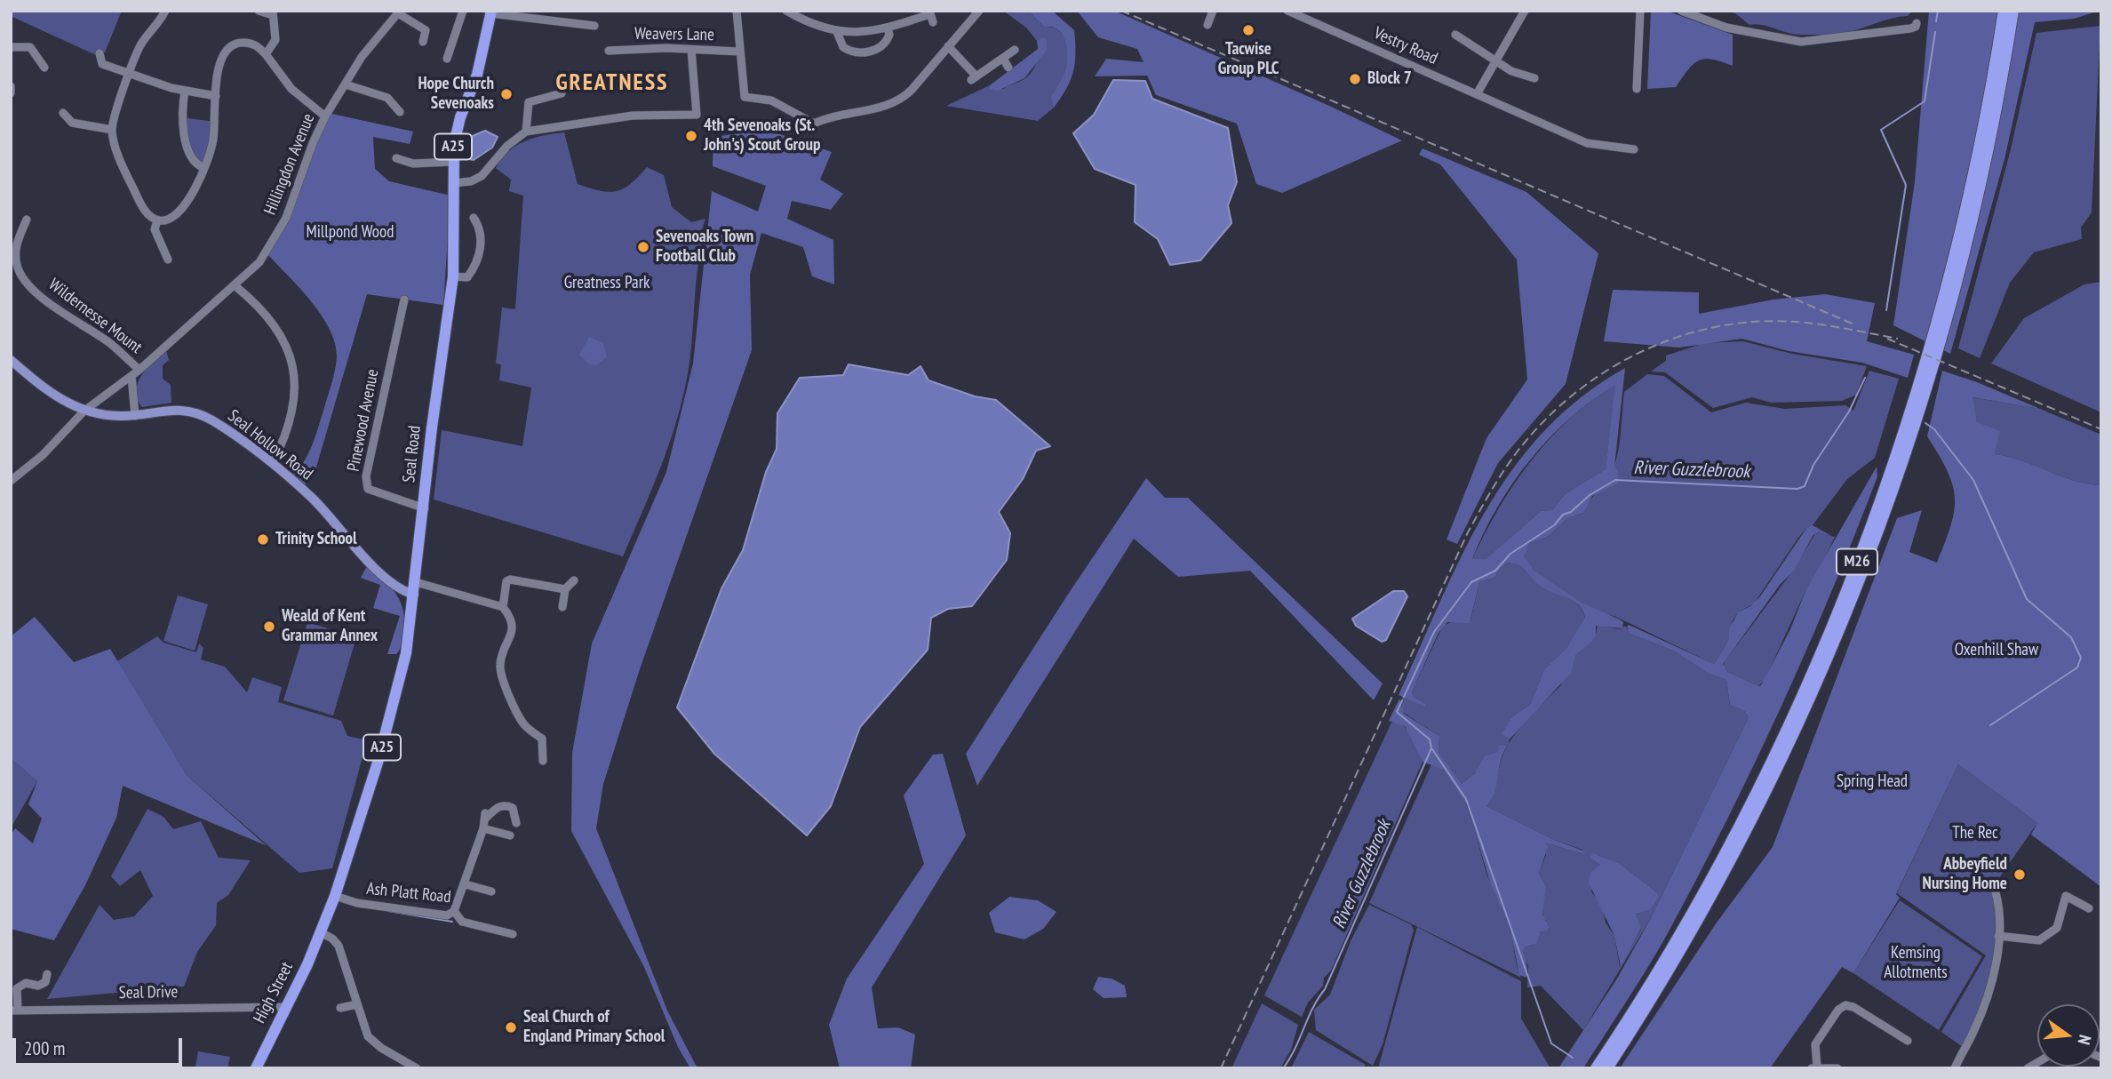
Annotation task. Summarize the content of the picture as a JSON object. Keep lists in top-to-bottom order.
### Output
{
  "streets": {
    "highway": [
      "A25",
      "Seal Road",
      "M26",
      "High Street"
    ],
    "main road": ["Seal Hollow Road"],
    "street": [
      "Weavers Lane",
      "Vestry Road",
      "Hillingdon Avenue",
      "Wildernesse Mount",
      "Pinewood Avenue",
      "Ash Platt Road",
      "Seal Drive"
    ]
  },
  "crossings": [
    ["Hillingdon Avenue", "Wildernesse Mount"],
    ["Hillingdon Avenue", "Seal Hollow Road"],
    ["Pinewood Avenue", "Seal Road"],
    ["Seal Hollow Road", "Seal Road"],
    ["Seal Road", "Ash Platt Road"],
    ["Seal Road", "High Street"],
    ["Ash Platt Road", "High Street"],
    ["Seal Drive", "High Street"]
  ],
  "districts": ["GREATNESS"],
  "water": ["River Guzzlebrook"],
  "parks": [
    "Millpond Wood",
    "Greatness Park",
    "Oxenhill Shaw",
    "Spring Head",
    "The Rec",
    "Kemsing Allotments"
  ],
  "places": [
    "Tacwise Group PLC",
    "Block 7",
    "Hope Church Sevenoaks",
    "4th Sevenoaks (St. John's) Scout Group",
    "Sevenoaks Town Football Club",
    "Trinity School",
    "Weald of Kent Grammar Annex",
    "Abbeyfield Nursing Home",
    "Seal Church of England Primary School"
  ],
  "scale_bar": "200 m",
  "north": "right"
}
